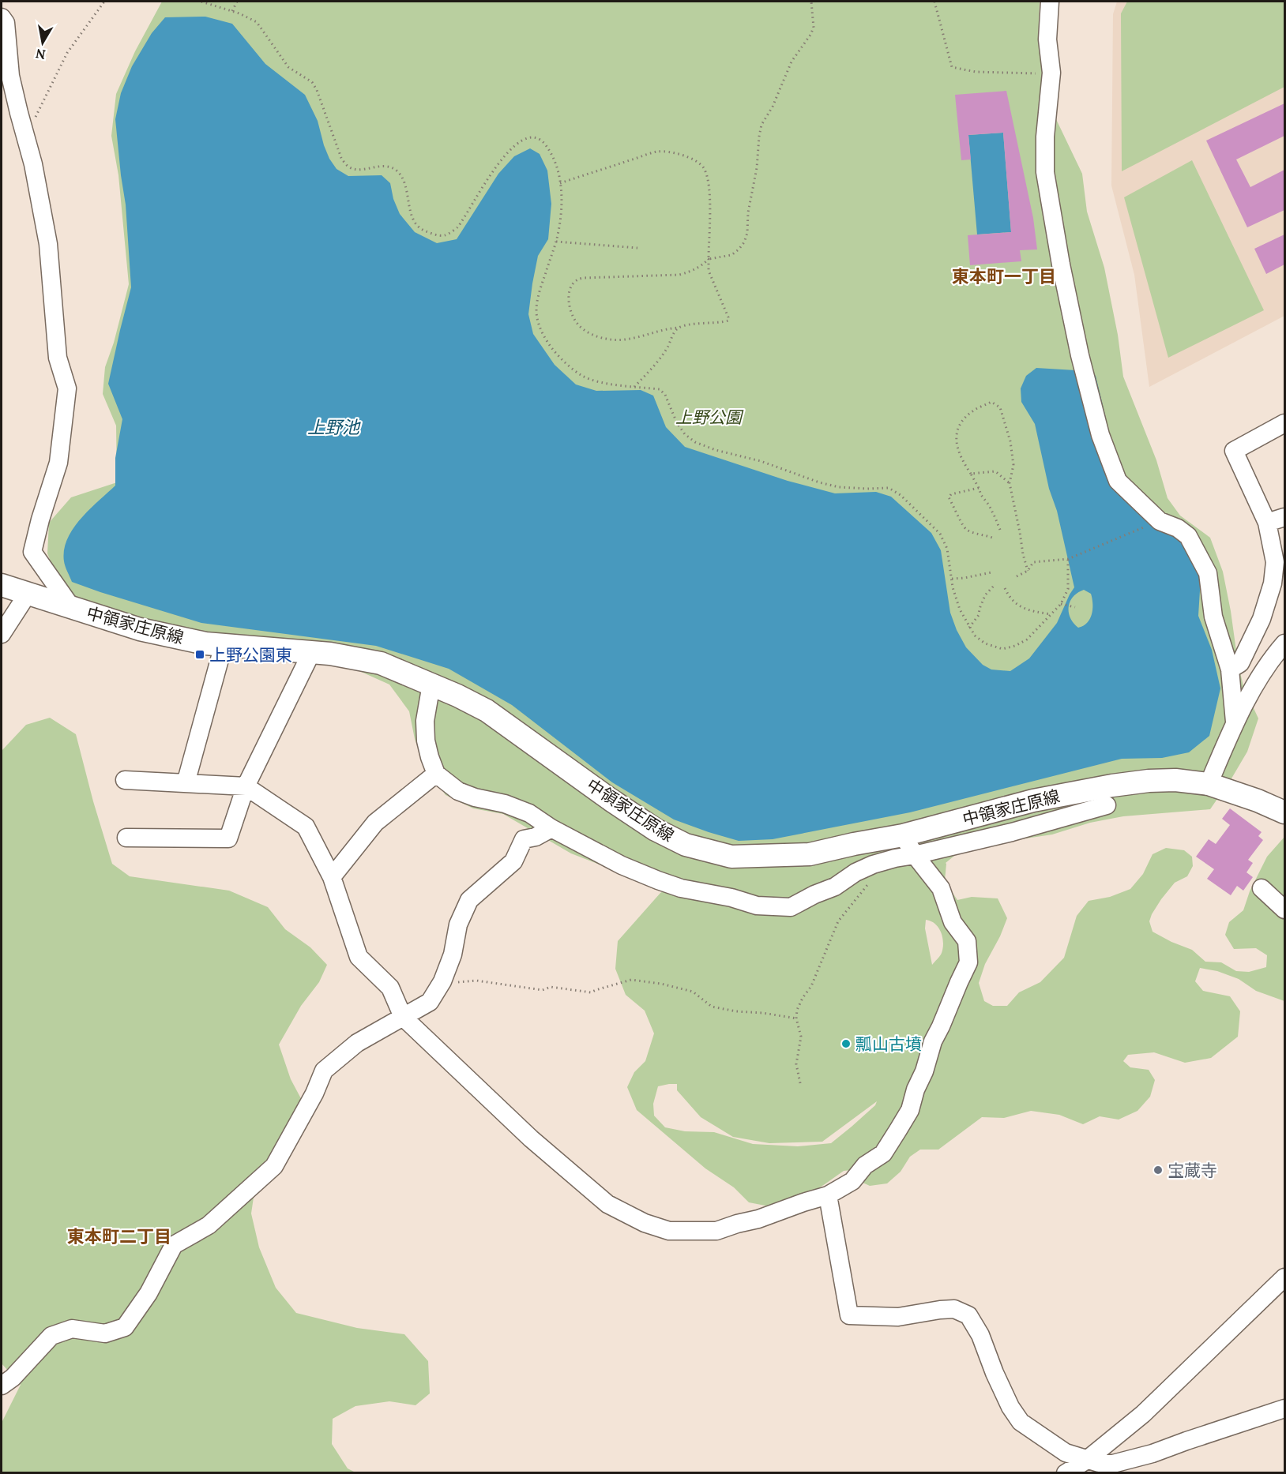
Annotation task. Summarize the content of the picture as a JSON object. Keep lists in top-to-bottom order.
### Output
{
  "streets": {
    "main road": ["中領家庄原線"]
  },
  "districts": ["東本町一丁目", "東本町二丁目"],
  "water": ["上野池"],
  "parks": ["上野公園"],
  "places": {
    "transit": ["上野公園東"],
    "other": ["瓢山古墳", "宝蔵寺"]
  },
  "north": "bottom"
}
